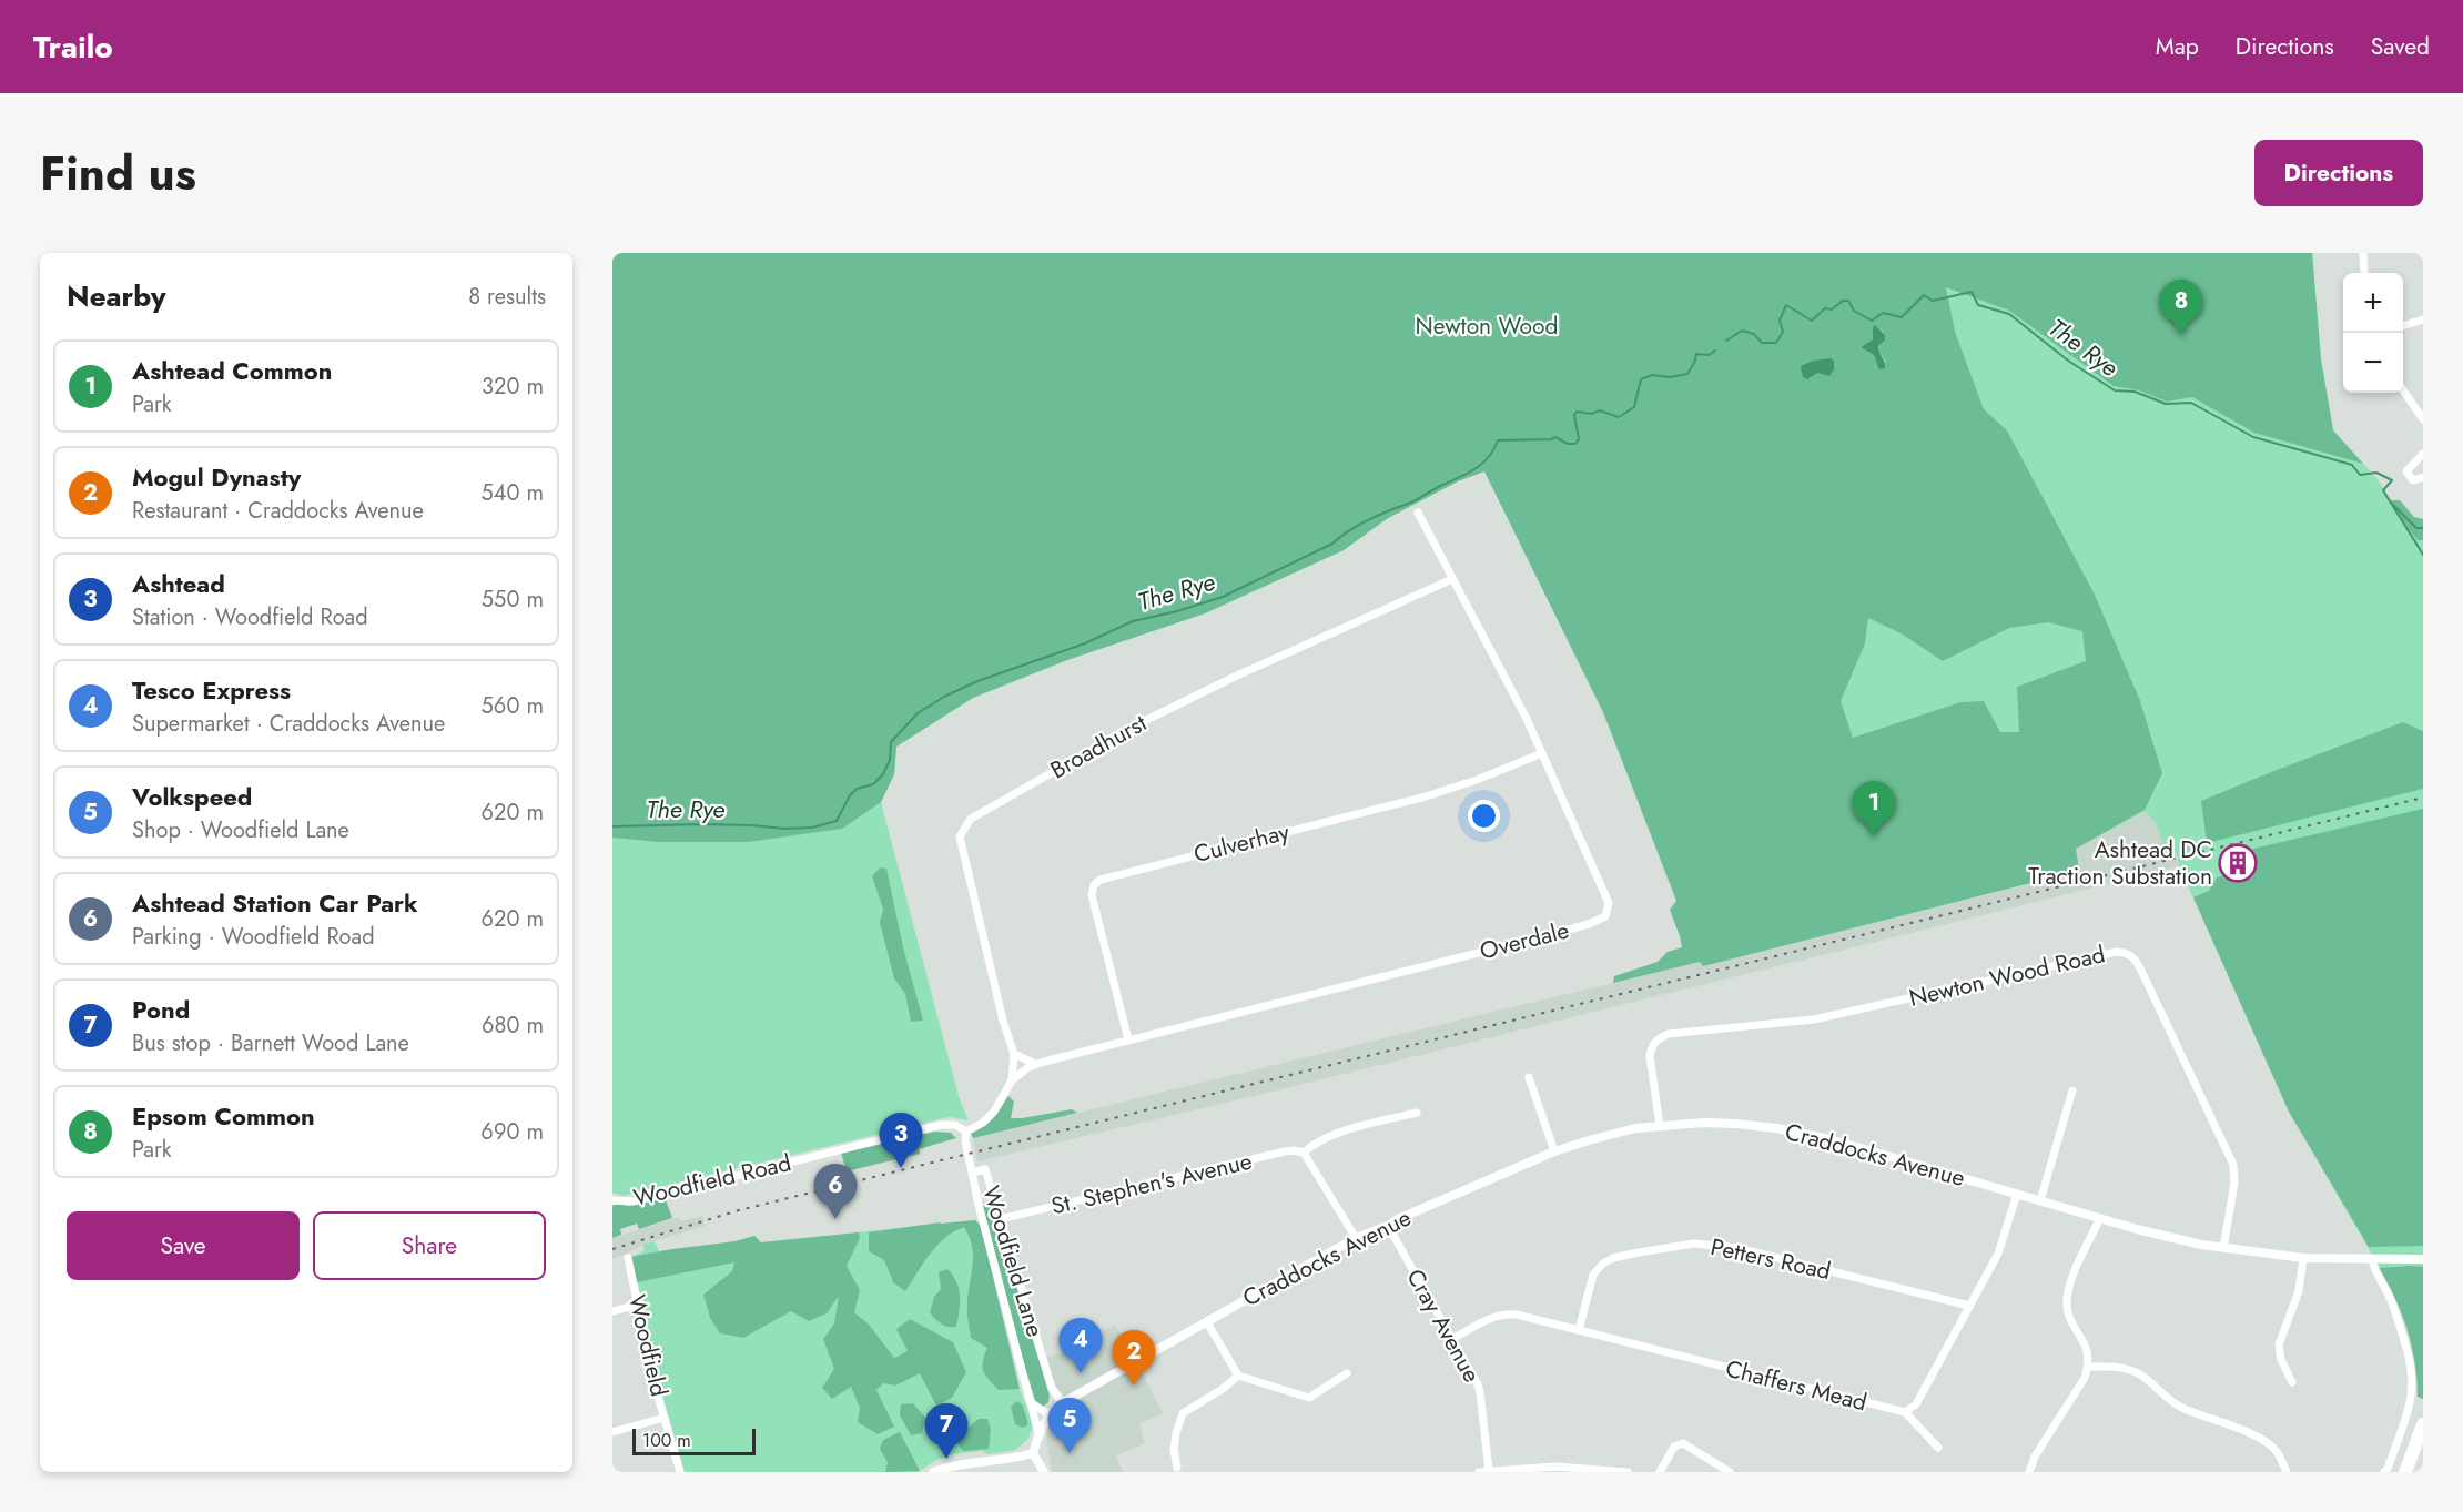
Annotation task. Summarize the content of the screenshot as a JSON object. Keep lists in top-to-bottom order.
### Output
{
  "streets": {
    "street": [
      "Broadhurst",
      "Culverhay",
      "Overdale",
      "Newton Wood Road",
      "Craddocks Avenue",
      "Woodfield Road",
      "St. Stephen's Avenue",
      "Petters Road",
      "Woodfield Lane",
      "Cray Avenue",
      "Woodfield",
      "Chaffers Mead"
    ]
  },
  "crossings": [
    ["Broadhurst", "Overdale"],
    ["Broadhurst", "Woodfield Road"],
    ["Broadhurst", "Woodfield Lane"],
    ["Culverhay", "Overdale"],
    ["Newton Wood Road", "Craddocks Avenue"],
    ["Craddocks Avenue", "Woodfield Lane"],
    ["Craddocks Avenue", "Cray Avenue"],
    ["Woodfield Road", "Woodfield Lane"],
    ["St. Stephen's Avenue", "Woodfield Lane"],
    ["Petters Road", "Chaffers Mead"],
    ["Cray Avenue", "Chaffers Mead"]
  ],
  "water": ["The Rye"],
  "parks": ["Newton Wood"],
  "places": {
    "building": ["Ashtead DC Traction Substation"]
  },
  "scale_bar": "100 m",
  "page": {
    "header": "Trailo",
    "nav": ["Map", "Directions", "Saved"],
    "title": "Find us",
    "buttons": [
      "Directions",
      ["Save", "Share"]
    ],
    "heading": ["Nearby", "8 results"],
    "map_buttons": ["+", "−"],
    "pins": [
      "8",
      "1",
      "3",
      "6",
      "4",
      "2",
      "5",
      "7"
    ],
    "list": [
      {
        "mark": "1",
        "name": "Ashtead Common",
        "note": "Park",
        "value": "320 m"
      },
      {
        "mark": "2",
        "name": "Mogul Dynasty",
        "note": "Restaurant · Craddocks Avenue",
        "value": "540 m"
      },
      {
        "mark": "3",
        "name": "Ashtead",
        "note": "Station · Woodfield Road",
        "value": "550 m"
      },
      {
        "mark": "4",
        "name": "Tesco Express",
        "note": "Supermarket · Craddocks Avenue",
        "value": "560 m"
      },
      {
        "mark": "5",
        "name": "Volkspeed",
        "note": "Shop · Woodfield Lane",
        "value": "620 m"
      },
      {
        "mark": "6",
        "name": "Ashtead Station Car Park",
        "note": "Parking · Woodfield Road",
        "value": "620 m"
      },
      {
        "mark": "7",
        "name": "Pond",
        "note": "Bus stop · Barnett Wood Lane",
        "value": "680 m"
      },
      {
        "mark": "8",
        "name": "Epsom Common",
        "note": "Park",
        "value": "690 m"
      }
    ],
    "scale": "100 m"
  }
}
